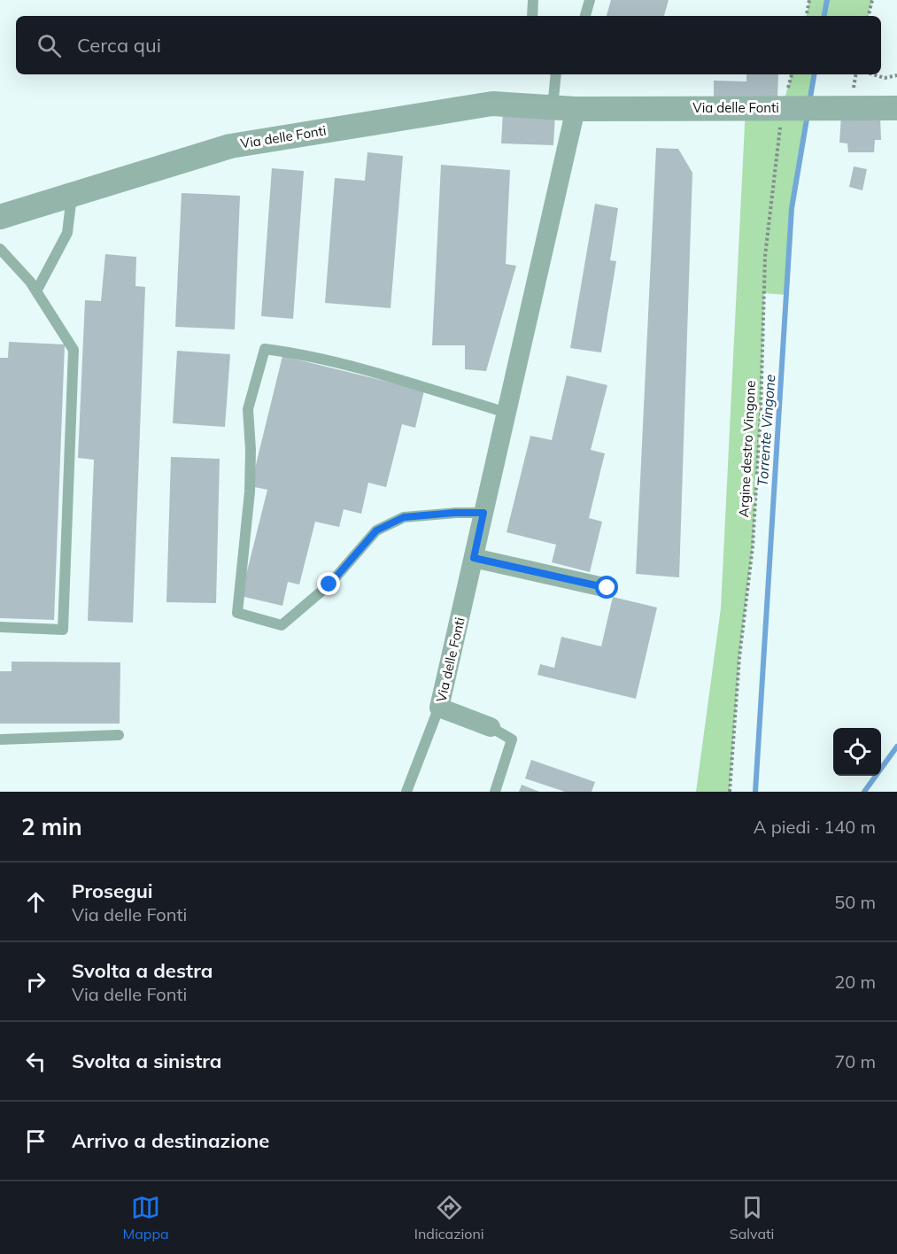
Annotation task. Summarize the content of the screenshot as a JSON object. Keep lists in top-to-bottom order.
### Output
{
  "streets": {
    "street": ["Via delle Fonti"],
    "path": ["Argine destro Vingone"]
  },
  "crossings": [
    ["Via delle Fonti", "Argine destro Vingone"]
  ],
  "water": ["Torrente Vingone"],
  "page": {
    "search": "Cerca qui",
    "heading": ["2 min", "A piedi · 140 m"],
    "list": [
      ["Prosegui", "Via delle Fonti", "50 m"],
      ["Svolta a destra", "Via delle Fonti", "20 m"],
      ["Svolta a sinistra", "70 m"],
      "Arrivo a destinazione"
    ],
    "nav": ["Mappa", "Indicazioni", "Salvati"]
  }
}
